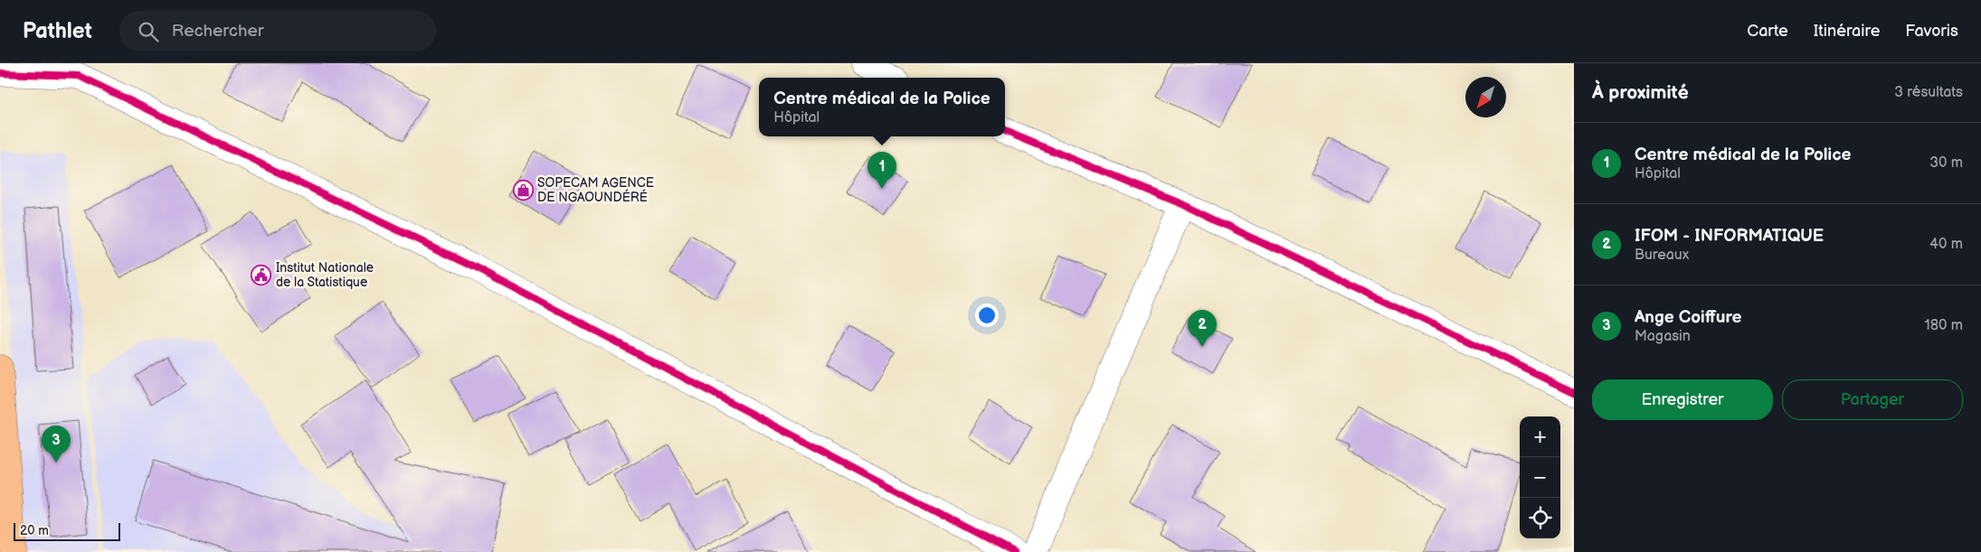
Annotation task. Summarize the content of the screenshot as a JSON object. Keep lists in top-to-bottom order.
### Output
{
  "places": {
    "shop": ["SOPECAM AGENCE DE NGAOUNDÉRÉ"],
    "public building": ["Institut Nationale de la Statistique"]
  },
  "scale_bar": "20 m",
  "north": "bottom left",
  "page": {
    "header": "Pathlet",
    "search": "Rechercher",
    "nav": ["Carte", "Itinéraire", "Favoris"],
    "heading": ["À proximité", "3 résultats"],
    "popup": ["Centre médical de la Police", "Hôpital"],
    "list": [
      {
        "mark": "1",
        "name": "Centre médical de la Police",
        "note": "Hôpital",
        "value": "30 m"
      },
      {
        "mark": "2",
        "name": "IFOM - INFORMATIQUE",
        "note": "Bureaux",
        "value": "40 m"
      },
      {
        "mark": "3",
        "name": "Ange Coiffure",
        "note": "Magasin",
        "value": "180 m"
      }
    ],
    "pins": ["1", "2", "3"],
    "buttons": ["Enregistrer", "Partager"],
    "map_buttons": ["+", "−"],
    "scale": "20 m"
  }
}
